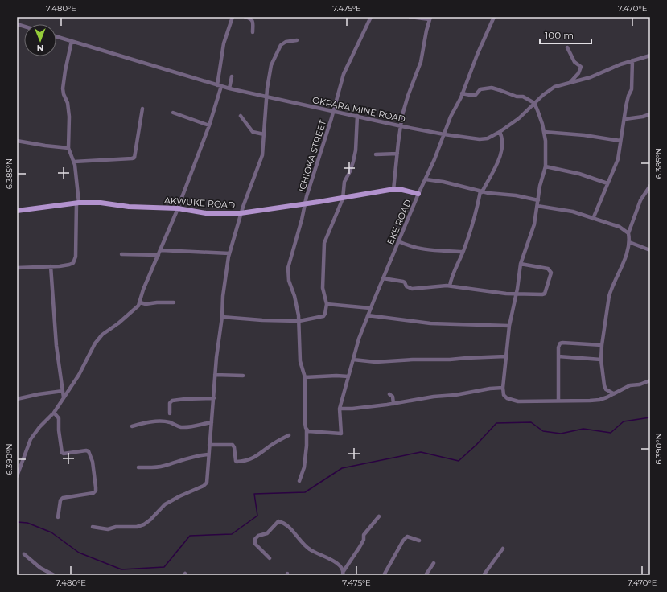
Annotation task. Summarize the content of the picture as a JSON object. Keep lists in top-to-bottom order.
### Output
{
  "streets": {
    "main road": ["AKWUKE ROAD"],
    "street": ["OKPARA MINE ROAD", "ICHIOKA STREET", "EKE ROAD"]
  },
  "crossings": [
    ["OKPARA MINE ROAD", "ICHIOKA STREET"],
    ["OKPARA MINE ROAD", "EKE ROAD"],
    ["ICHIOKA STREET", "AKWUKE ROAD"],
    ["ICHIOKA STREET", "EKE ROAD"],
    ["AKWUKE ROAD", "EKE ROAD"]
  ],
  "scale_bar": "100 m",
  "north": "bottom",
  "coordinates": [
    "7.480°E",
    "7.475°E",
    "7.470°E",
    "6.385°N",
    "6.390°N"
  ]
}
